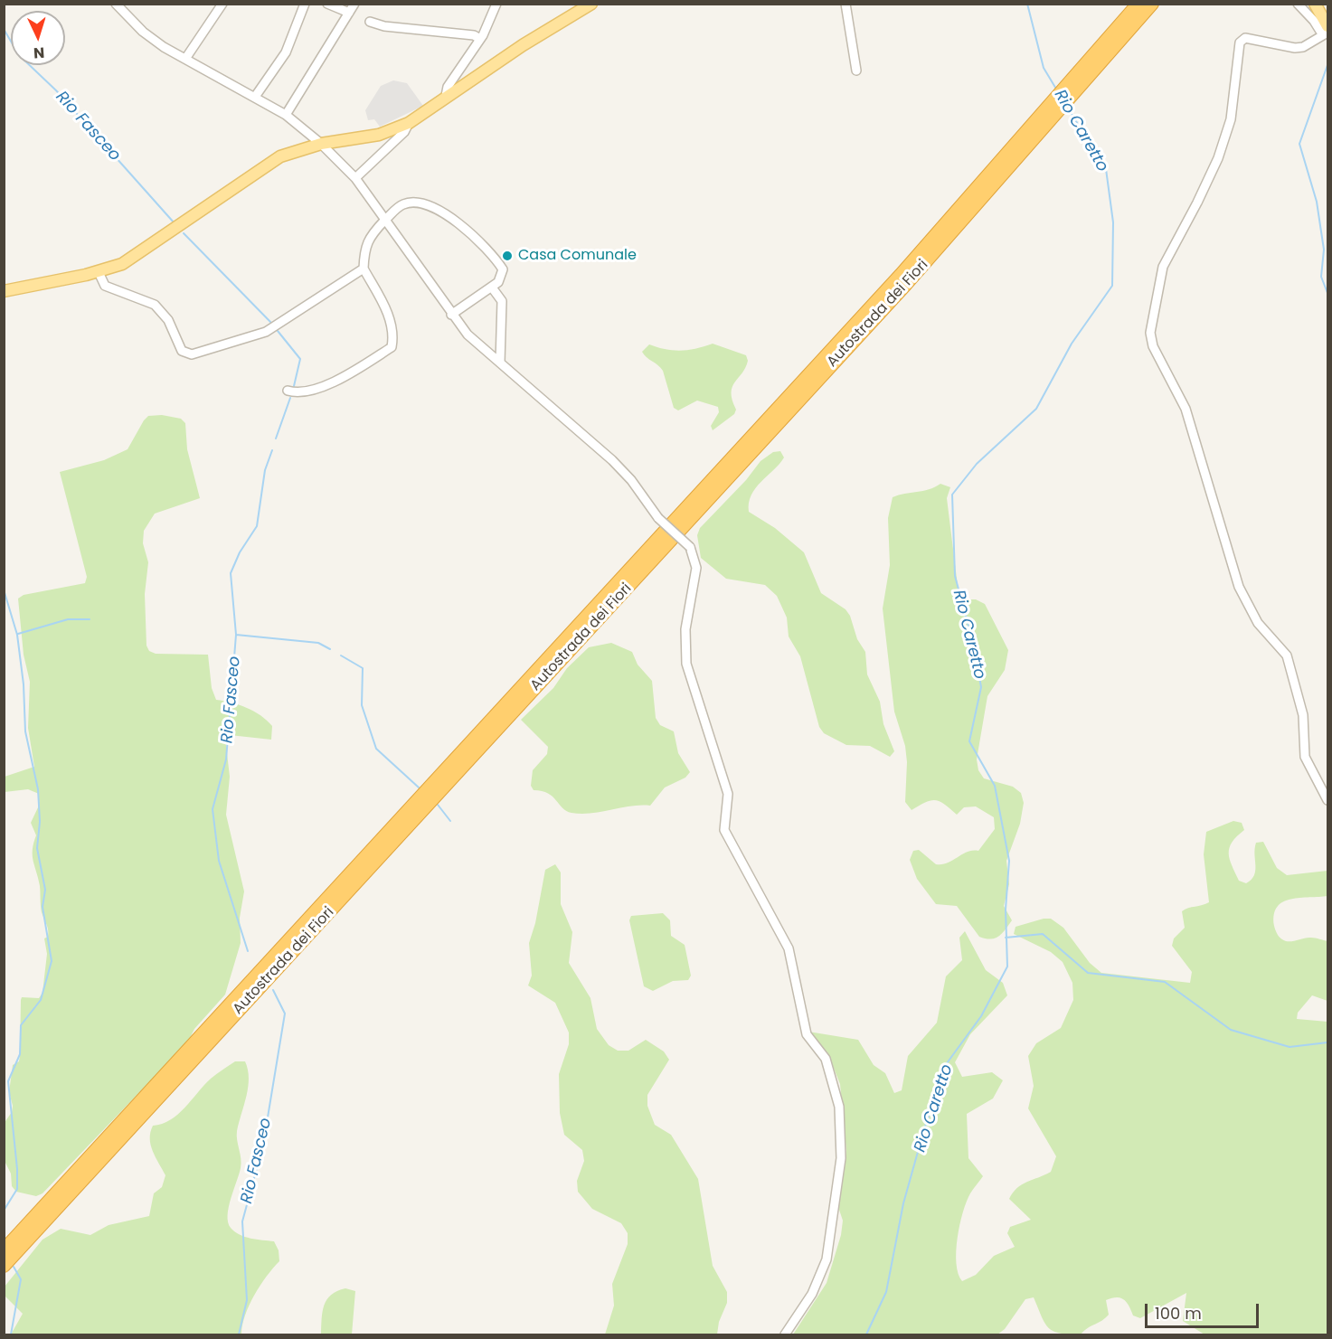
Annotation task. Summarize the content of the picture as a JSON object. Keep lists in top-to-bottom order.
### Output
{
  "streets": {
    "highway": ["Autostrada dei Fiori"]
  },
  "water": ["Rio Fasceo", "Rio Caretto"],
  "places": ["Casa Comunale"],
  "scale_bar": "100 m",
  "north": "bottom"
}
